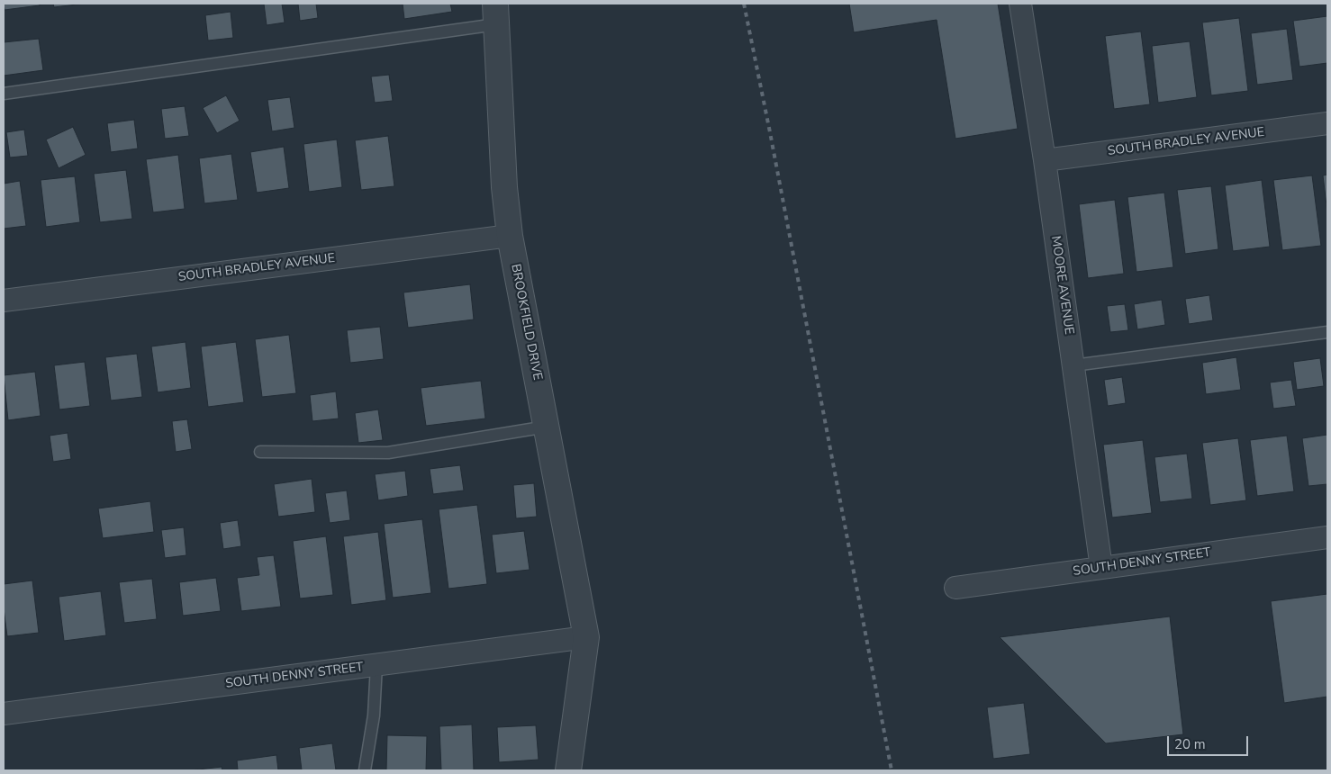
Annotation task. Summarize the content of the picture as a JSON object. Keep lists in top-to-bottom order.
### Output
{
  "streets": {
    "street": [
      "SOUTH BRADLEY AVENUE",
      "MOORE AVENUE",
      "BROOKFIELD DRIVE",
      "SOUTH DENNY STREET"
    ]
  },
  "crossings": [
    ["SOUTH BRADLEY AVENUE", "MOORE AVENUE"],
    ["SOUTH BRADLEY AVENUE", "BROOKFIELD DRIVE"],
    ["MOORE AVENUE", "SOUTH DENNY STREET"],
    ["BROOKFIELD DRIVE", "SOUTH DENNY STREET"]
  ],
  "scale_bar": "20 m"
}
